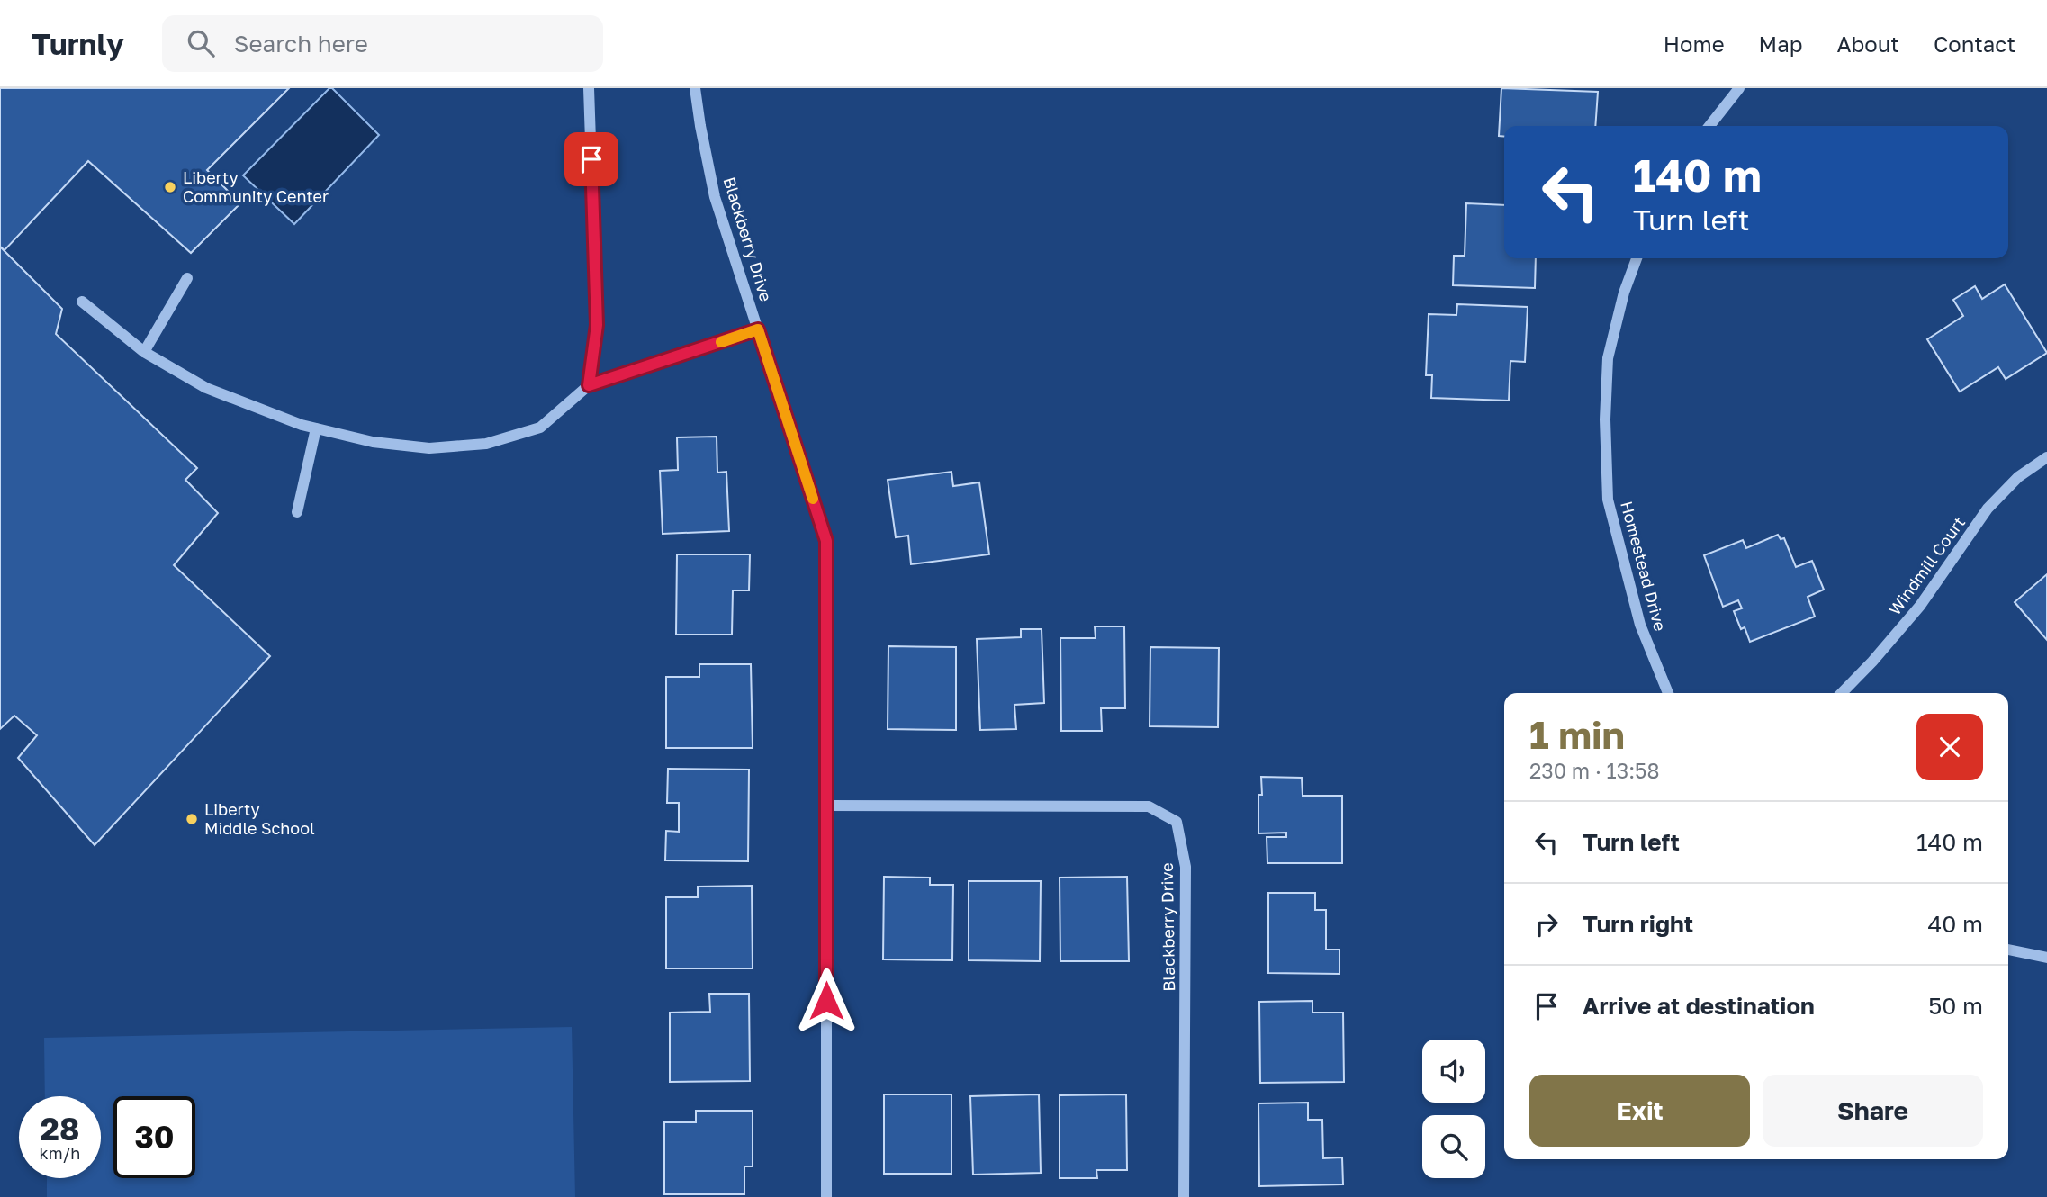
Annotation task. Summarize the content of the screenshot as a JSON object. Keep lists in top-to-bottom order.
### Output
{
  "streets": {
    "street": ["Blackberry Drive", "Homestead Drive", "Windmill Court"]
  },
  "places": ["Liberty Community Center", "Liberty Middle School"],
  "page": {
    "header": "Turnly",
    "search": "Search here",
    "nav": [
      "Home",
      "Map",
      "About",
      "Contact"
    ],
    "turn": ["140 m", "Turn left"],
    "heading": ["1 min", "230 m · 13:58"],
    "list": [
      {
        "name": "Turn left",
        "value": "140 m"
      },
      {
        "name": "Turn right",
        "value": "40 m"
      },
      {
        "name": "Arrive at destination",
        "value": "50 m"
      }
    ],
    "buttons": ["Exit", "Share"],
    "speed": "28 km/h",
    "limit": "30"
  }
}
